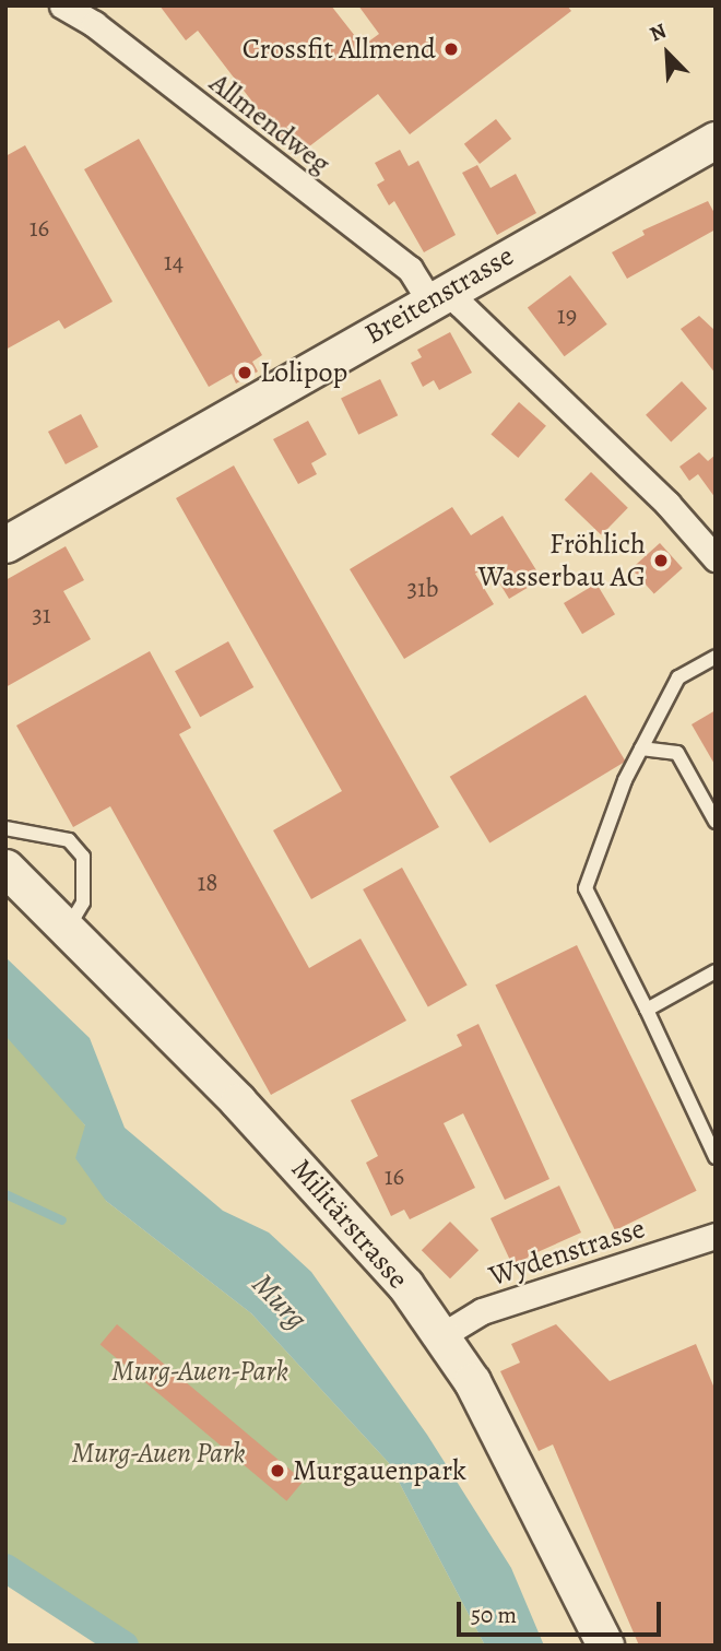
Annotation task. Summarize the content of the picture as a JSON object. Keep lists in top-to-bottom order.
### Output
{
  "streets": {
    "street": [
      "Allmendweg",
      "Breitenstrasse",
      "Militärstrasse",
      "Wydenstrasse"
    ]
  },
  "crossings": [
    ["Allmendweg", "Breitenstrasse"],
    ["Militärstrasse", "Wydenstrasse"]
  ],
  "water": ["Murg"],
  "parks": ["Murg-Auen-Park", "Murg-Auen Park"],
  "places": [
    "Crossfit Allmend",
    "Lolipop",
    "Fröhlich Wasserbau AG",
    "Murgauenpark"
  ],
  "house_numbers": [
    "16",
    "14",
    "19",
    "31b",
    "31",
    "18",
    "16"
  ],
  "scale_bar": "50 m",
  "north": "top left"
}
